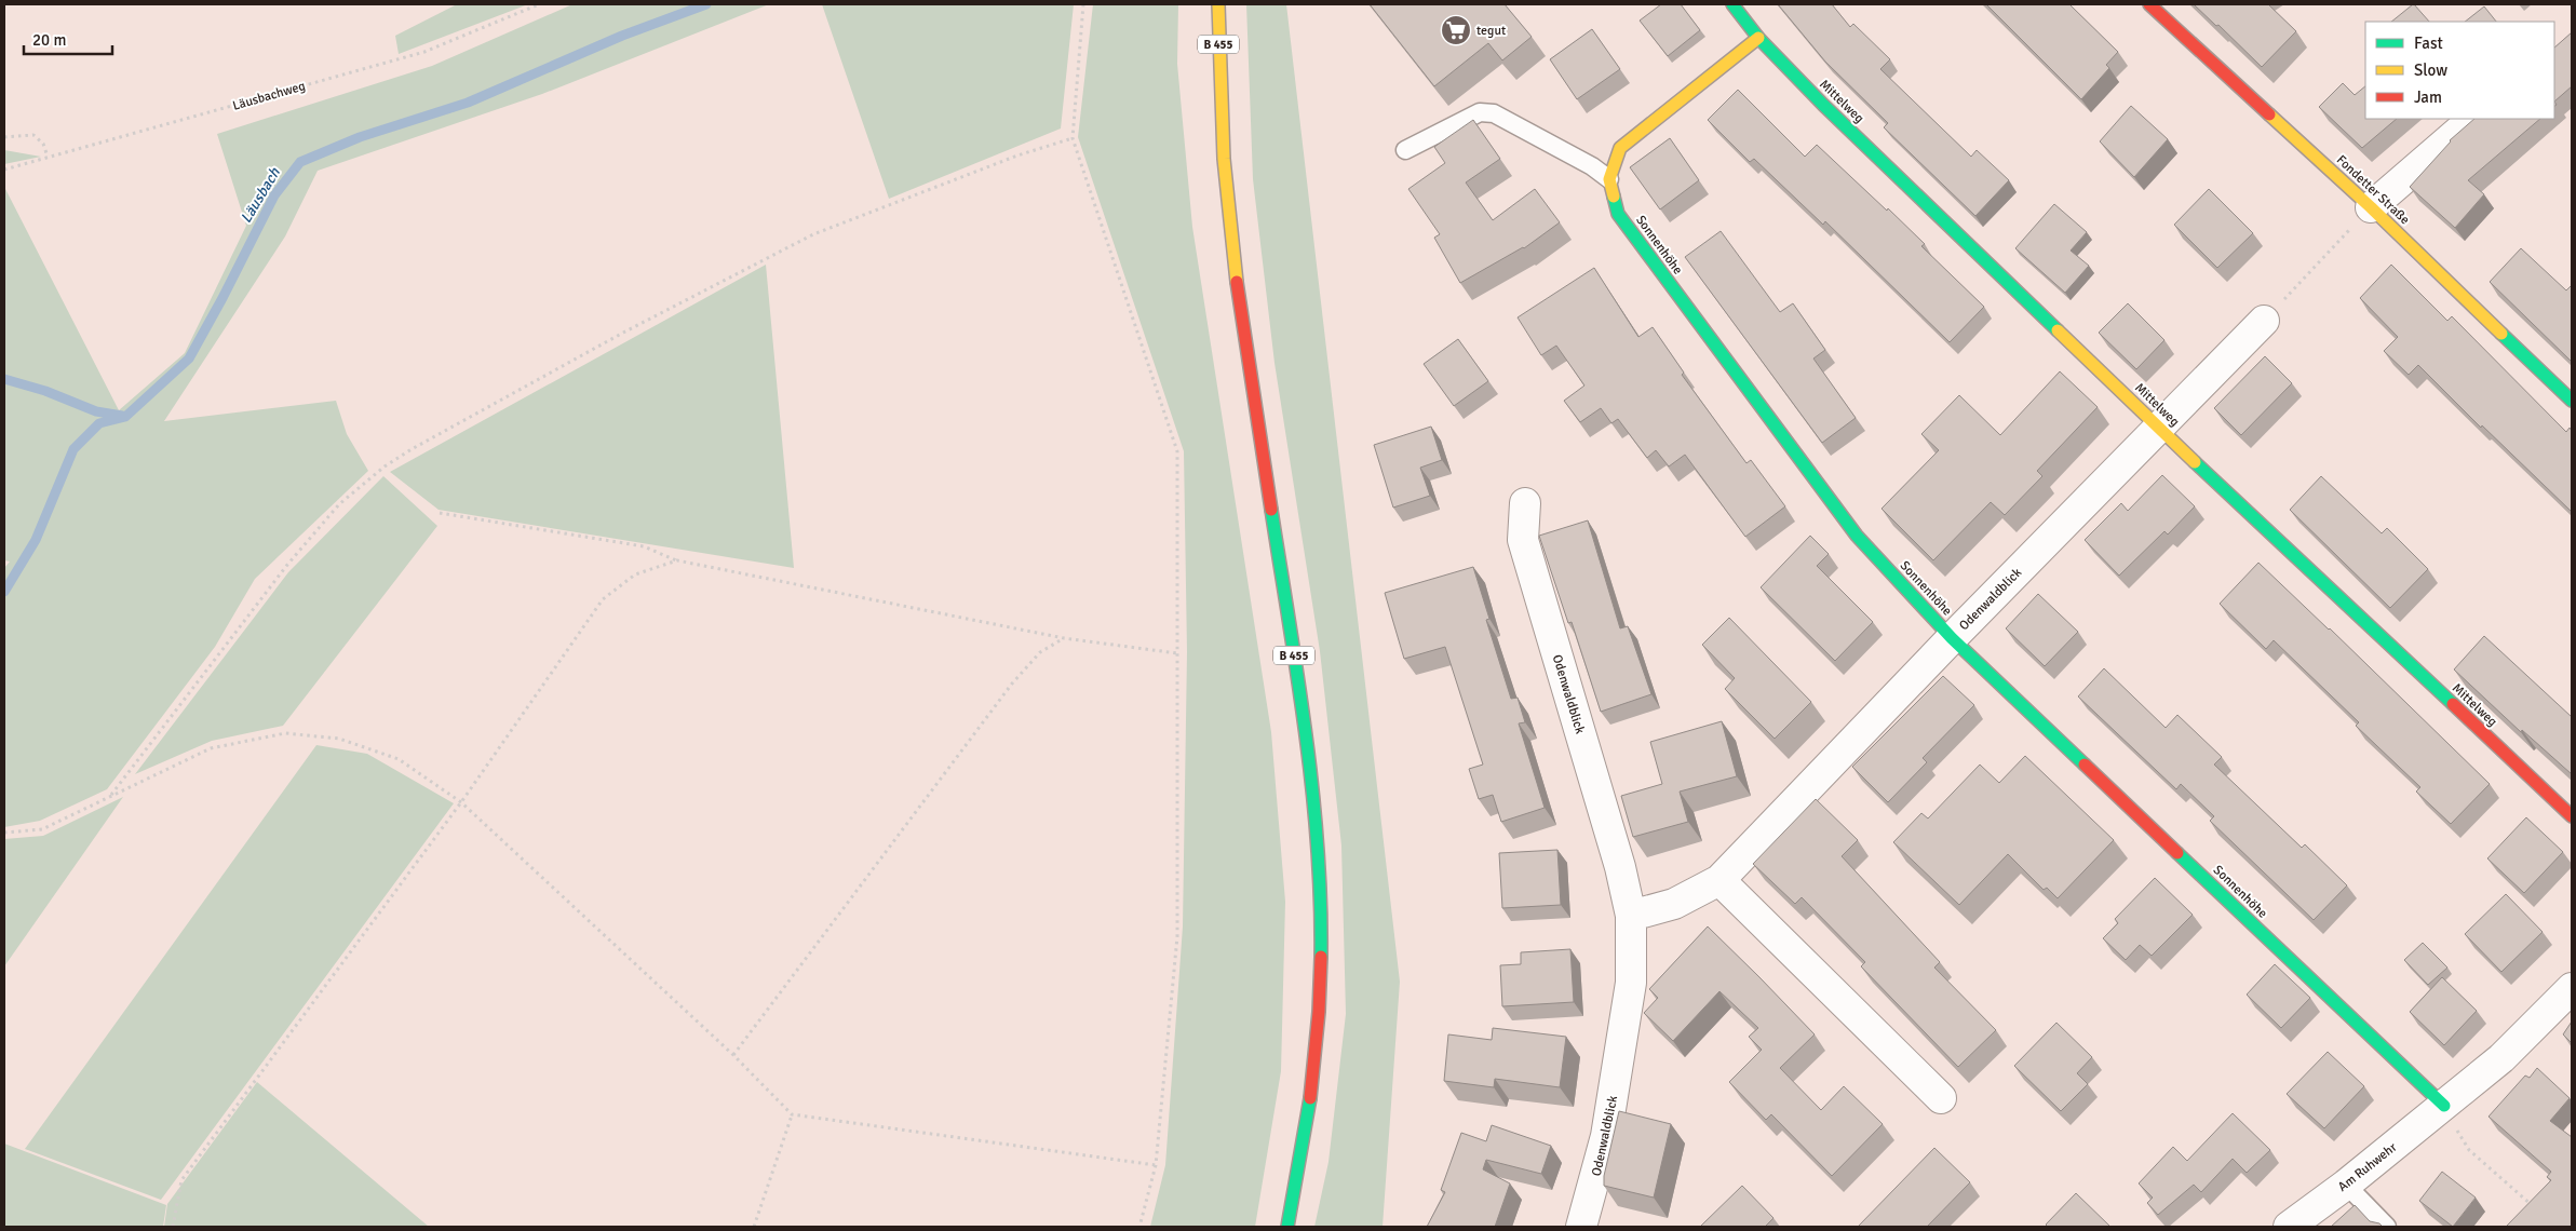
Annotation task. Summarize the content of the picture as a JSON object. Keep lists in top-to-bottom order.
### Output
{
  "streets": {
    "street": [
      "B 455",
      "Mittelweg",
      "Fondetter Straße",
      "Sonnenhöhe",
      "Odenwaldblick",
      "Am Ruhwehr"
    ],
    "path": ["Läusbachweg"]
  },
  "crossings": [
    ["Mittelweg", "Odenwaldblick"],
    ["Sonnenhöhe", "Odenwaldblick"],
    ["Sonnenhöhe", "Am Ruhwehr"]
  ],
  "water": ["Läusbach"],
  "places": {
    "supermarket": ["tegut"]
  },
  "legend": ["Fast", "Slow", "Jam"],
  "scale_bar": "20 m"
}
